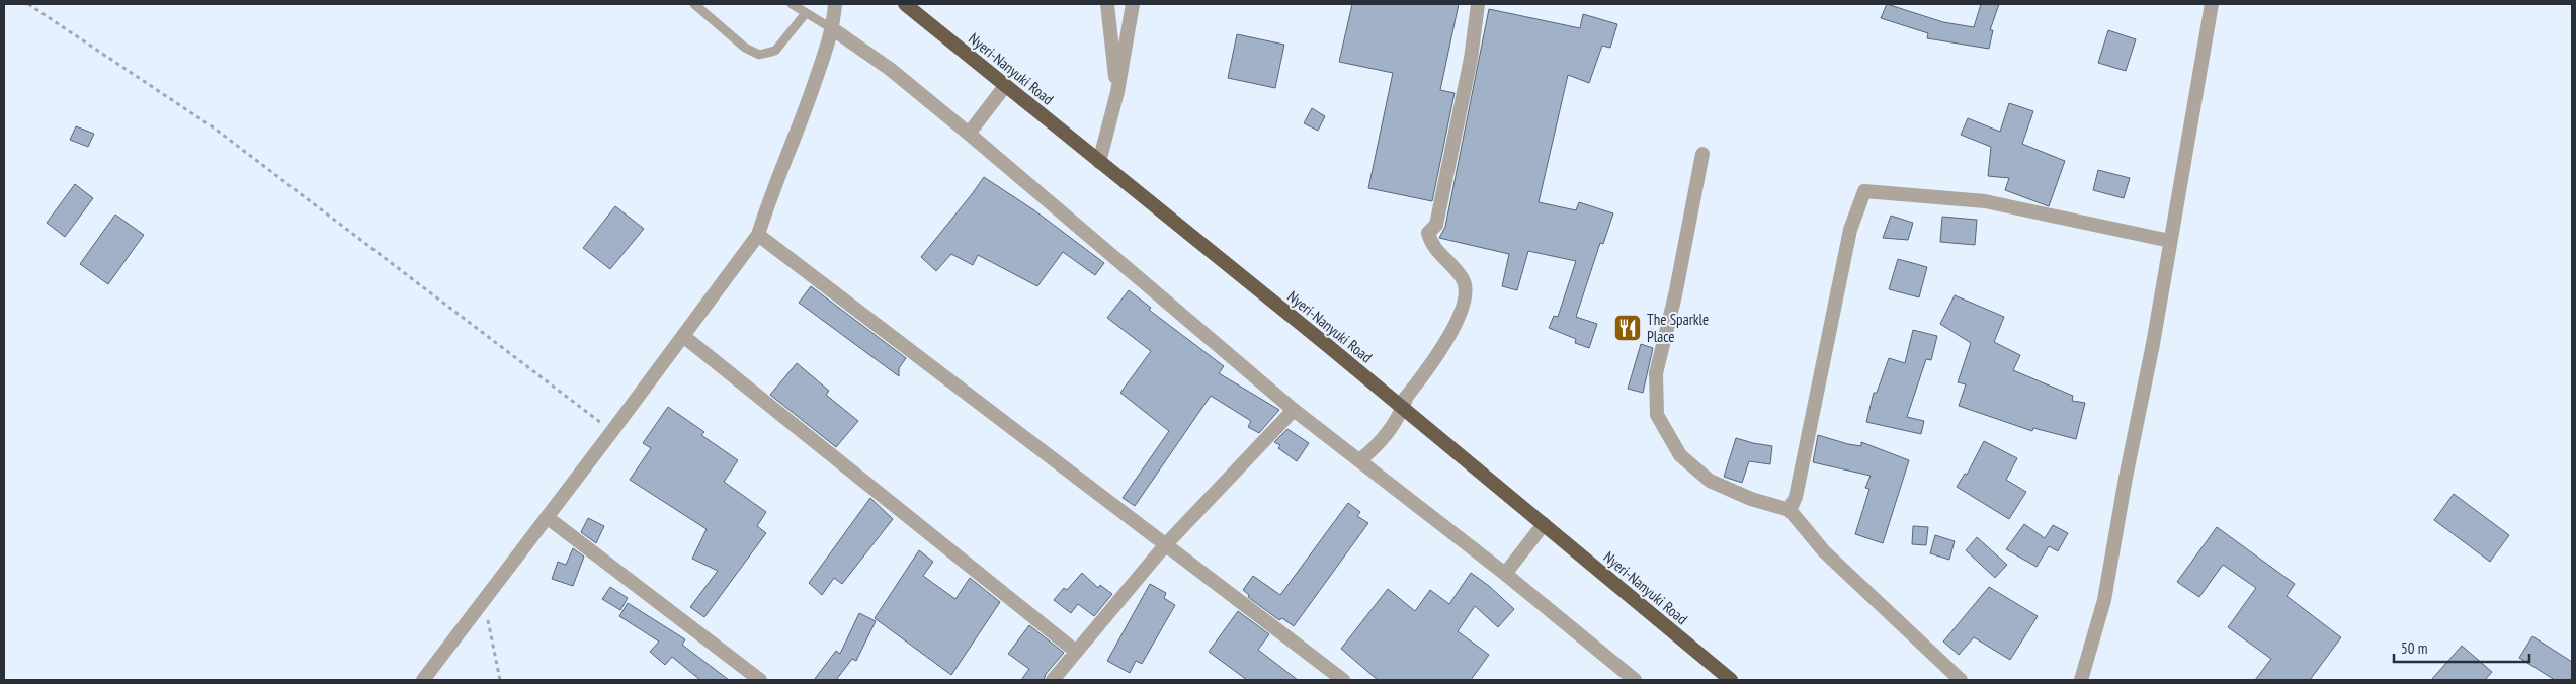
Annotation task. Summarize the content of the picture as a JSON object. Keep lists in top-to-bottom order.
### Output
{
  "streets": {
    "highway": ["Nyeri-Nanyuki Road"]
  },
  "places": {
    "restaurant": ["The Sparkle Place"]
  },
  "scale_bar": "50 m"
}
